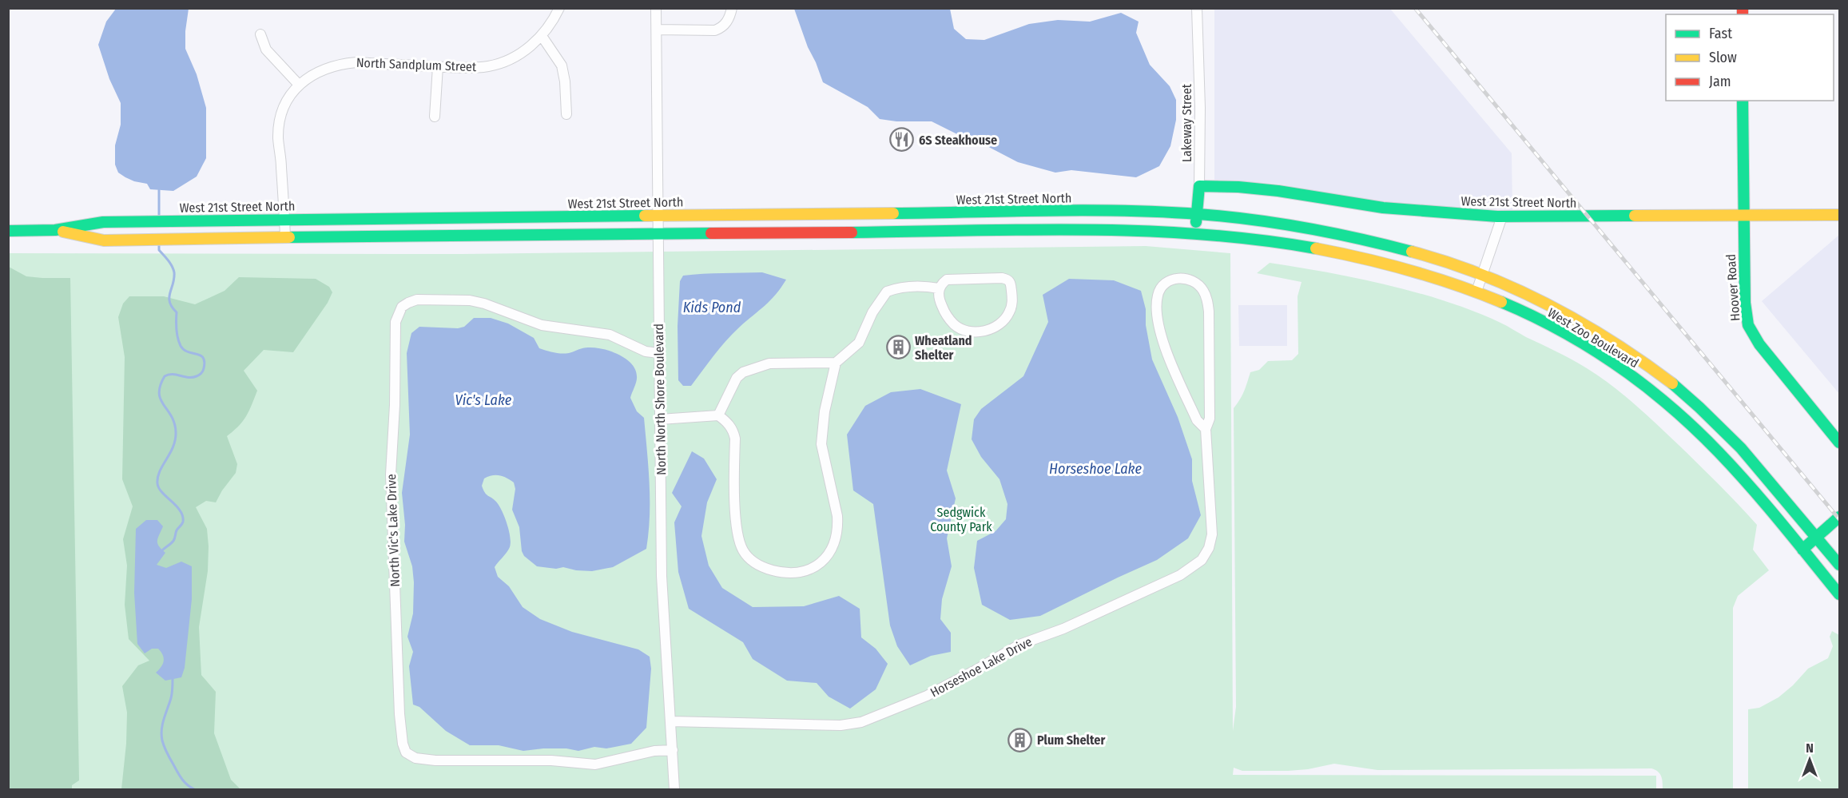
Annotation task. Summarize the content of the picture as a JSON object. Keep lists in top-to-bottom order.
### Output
{
  "streets": {
    "main road": [
      "Lakeway Street",
      "West 21st Street North",
      "Hoover Road",
      "West Zoo Boulevard"
    ],
    "street": [
      "North Sandplum Street",
      "North North Shore Boulevard",
      "North Vic's Lake Drive",
      "Horseshoe Lake Drive"
    ]
  },
  "crossings": [
    ["North Sandplum Street", "West 21st Street North"],
    ["Lakeway Street", "West 21st Street North"],
    ["Lakeway Street", "West Zoo Boulevard"],
    ["West 21st Street North", "Hoover Road"],
    ["West 21st Street North", "West Zoo Boulevard"],
    ["West 21st Street North", "North North Shore Boulevard"],
    ["North North Shore Boulevard", "North Vic's Lake Drive"],
    ["North North Shore Boulevard", "Horseshoe Lake Drive"]
  ],
  "water": ["Kids Pond", "Vic's Lake", "Horseshoe Lake"],
  "parks": ["Sedgwick County Park"],
  "places": {
    "restaurant": ["6S Steakhouse"],
    "building": ["Wheatland Shelter", "Plum Shelter"]
  },
  "legend": ["Fast", "Slow", "Jam"],
  "north": "top"
}
